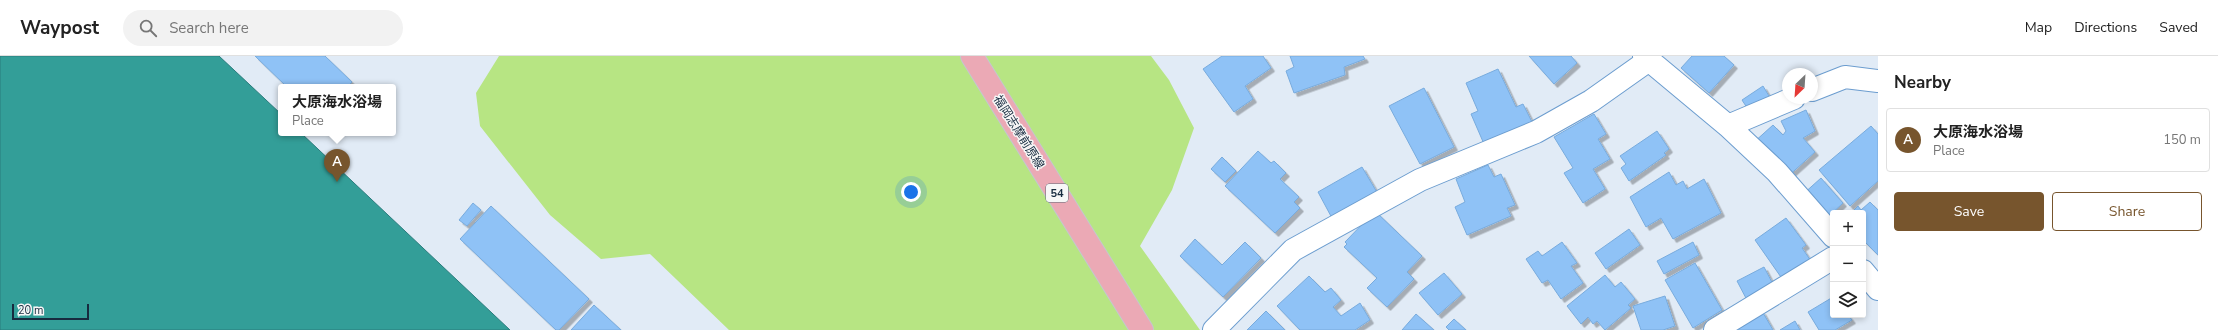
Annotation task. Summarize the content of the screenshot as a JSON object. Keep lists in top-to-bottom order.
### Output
{
  "streets": {
    "main road": ["福岡志摩前原線", "54"]
  },
  "scale_bar": "20 m",
  "north": "bottom left",
  "page": {
    "header": "Waypost",
    "search": "Search here",
    "nav": ["Map", "Directions", "Saved"],
    "heading": "Nearby",
    "popup": ["大原海水浴場", "Place"],
    "list": [
      {
        "mark": "A",
        "name": "大原海水浴場",
        "note": "Place",
        "value": "150 m"
      }
    ],
    "pins": "A",
    "buttons": ["Save", "Share"],
    "map_buttons": ["+", "−"],
    "scale": "20 m"
  }
}
